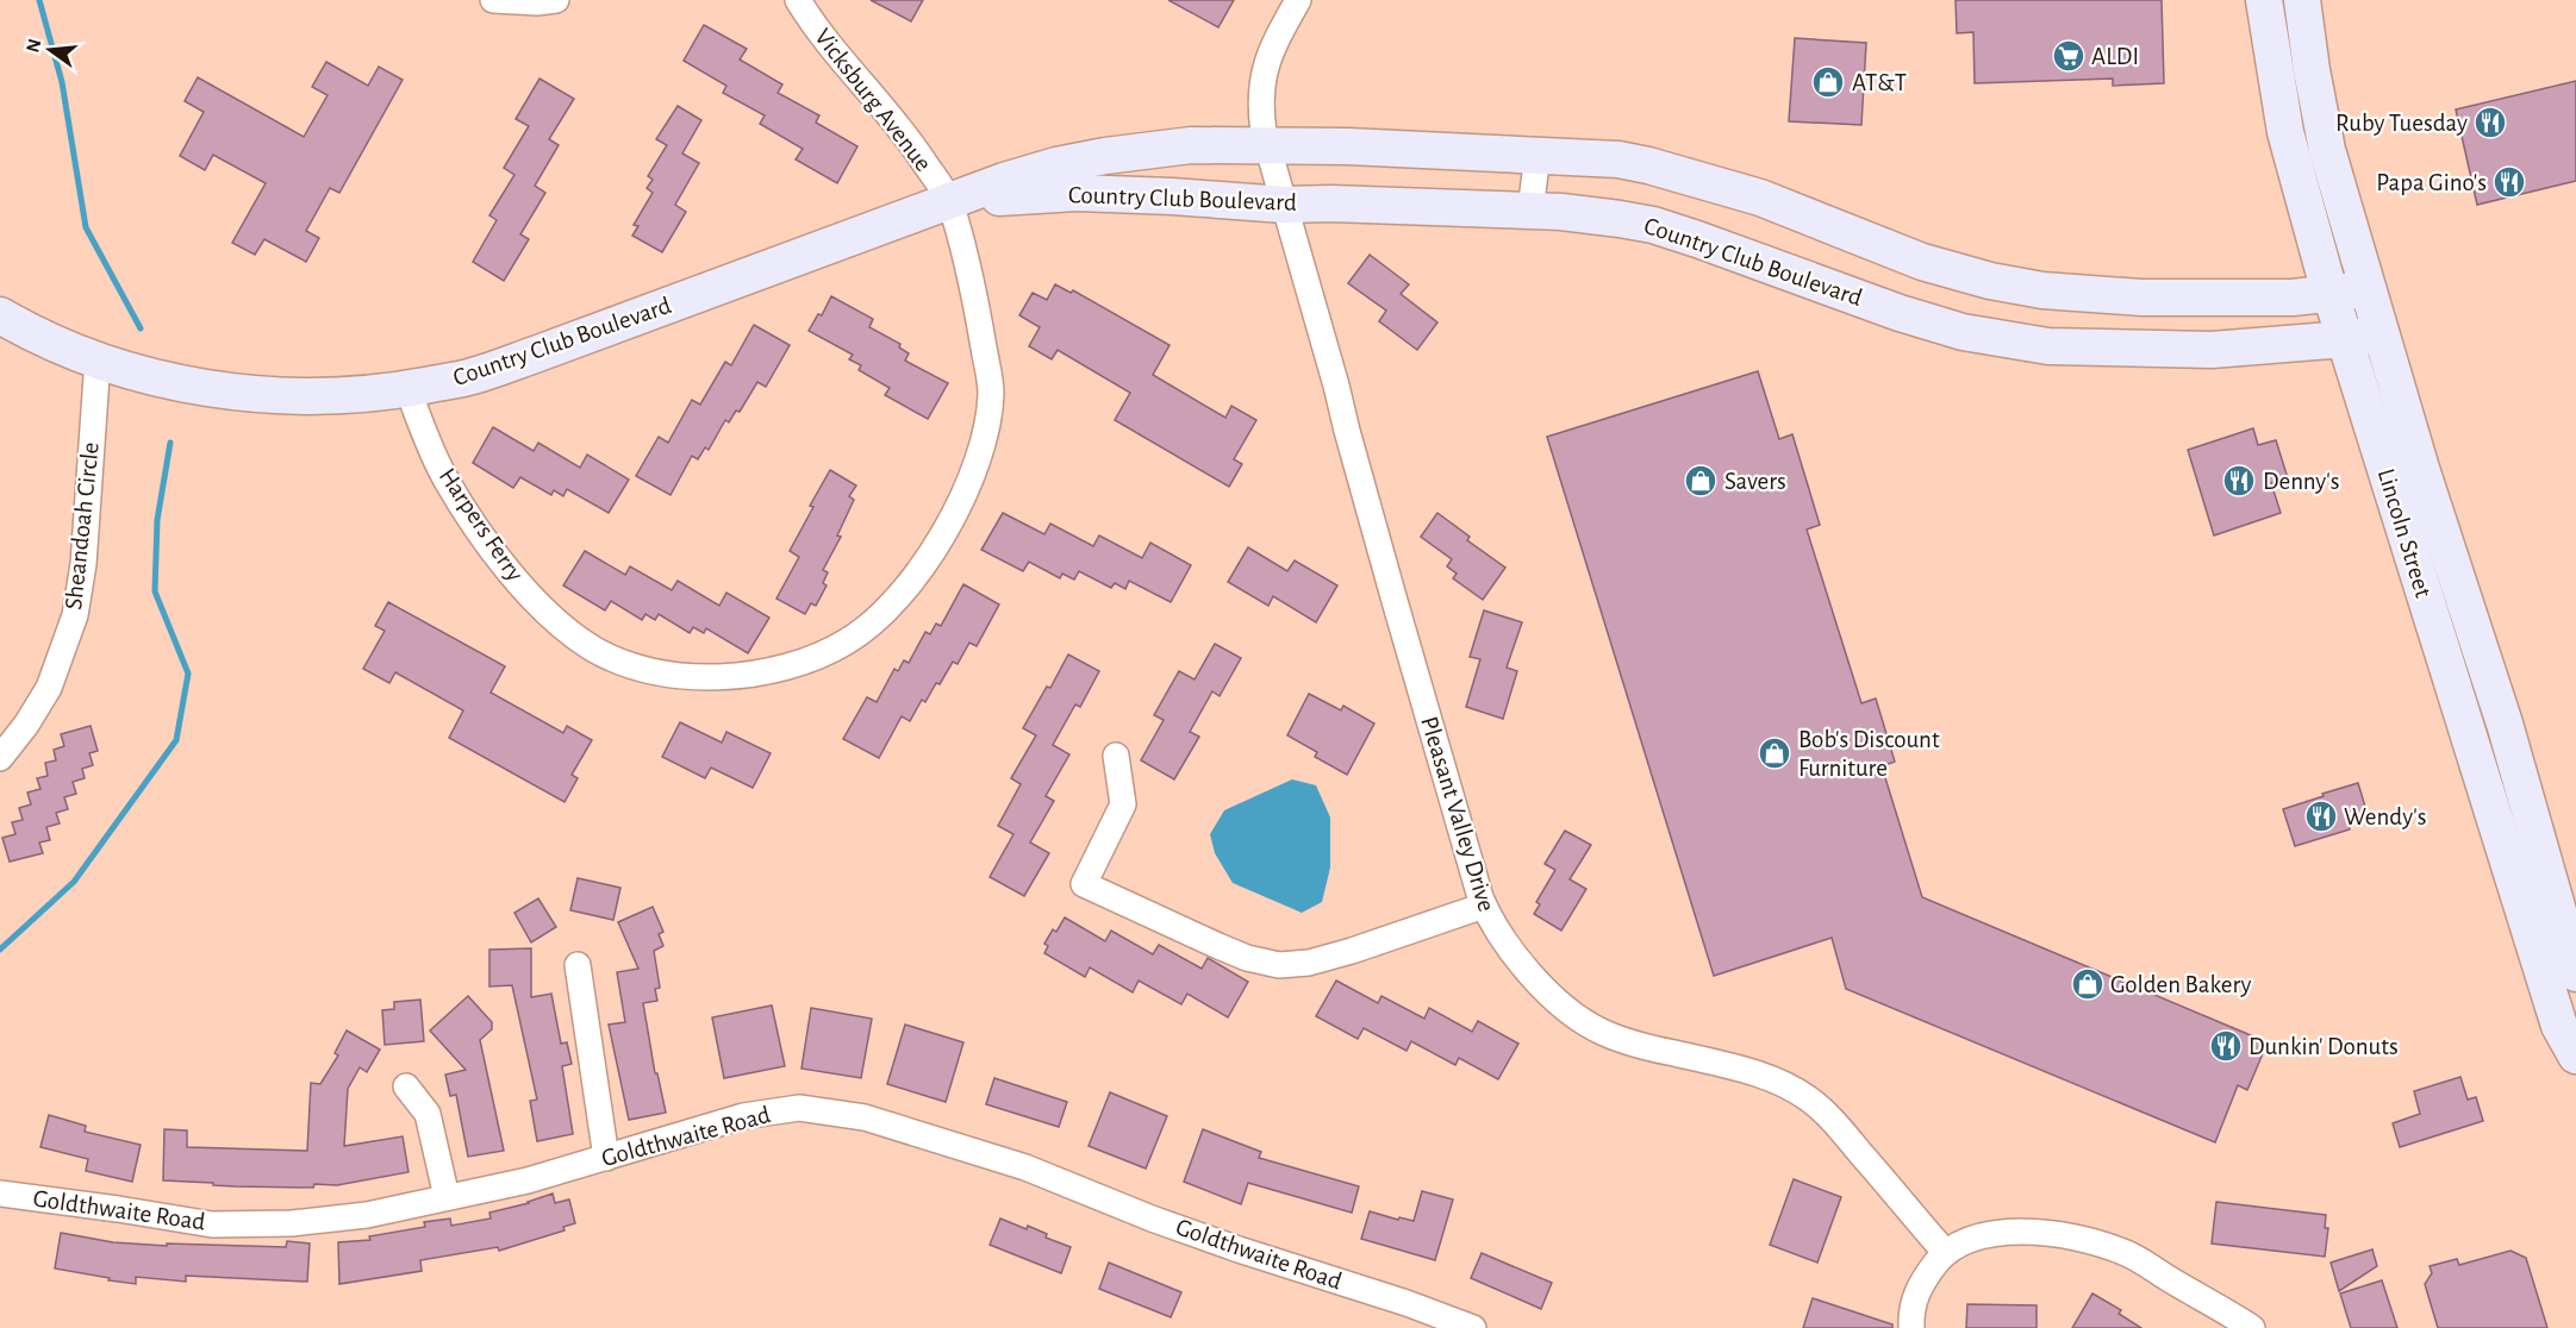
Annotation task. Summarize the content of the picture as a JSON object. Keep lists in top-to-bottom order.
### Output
{
  "streets": {
    "street": [
      "Vicksburg Avenue",
      "Country Club Boulevard",
      "Harpers Ferry",
      "Sheandoah Circle",
      "Lincoln Street",
      "Pleasant Valley Drive",
      "Goldthwaite Road"
    ]
  },
  "crossings": [
    ["Vicksburg Avenue", "Country Club Boulevard"],
    ["Vicksburg Avenue", "Harpers Ferry"],
    ["Country Club Boulevard", "Harpers Ferry"],
    ["Country Club Boulevard", "Sheandoah Circle"],
    ["Country Club Boulevard", "Lincoln Street"],
    ["Country Club Boulevard", "Pleasant Valley Drive"]
  ],
  "places": {
    "supermarket": ["ALDI"],
    "shop": [
      "AT&T",
      "Savers",
      "Bob's Discount Furniture",
      "Golden Bakery"
    ],
    "restaurant": [
      "Ruby Tuesday",
      "Papa Gino's",
      "Denny's",
      "Wendy's",
      "Dunkin' Donuts"
    ]
  },
  "north": "left"
}
